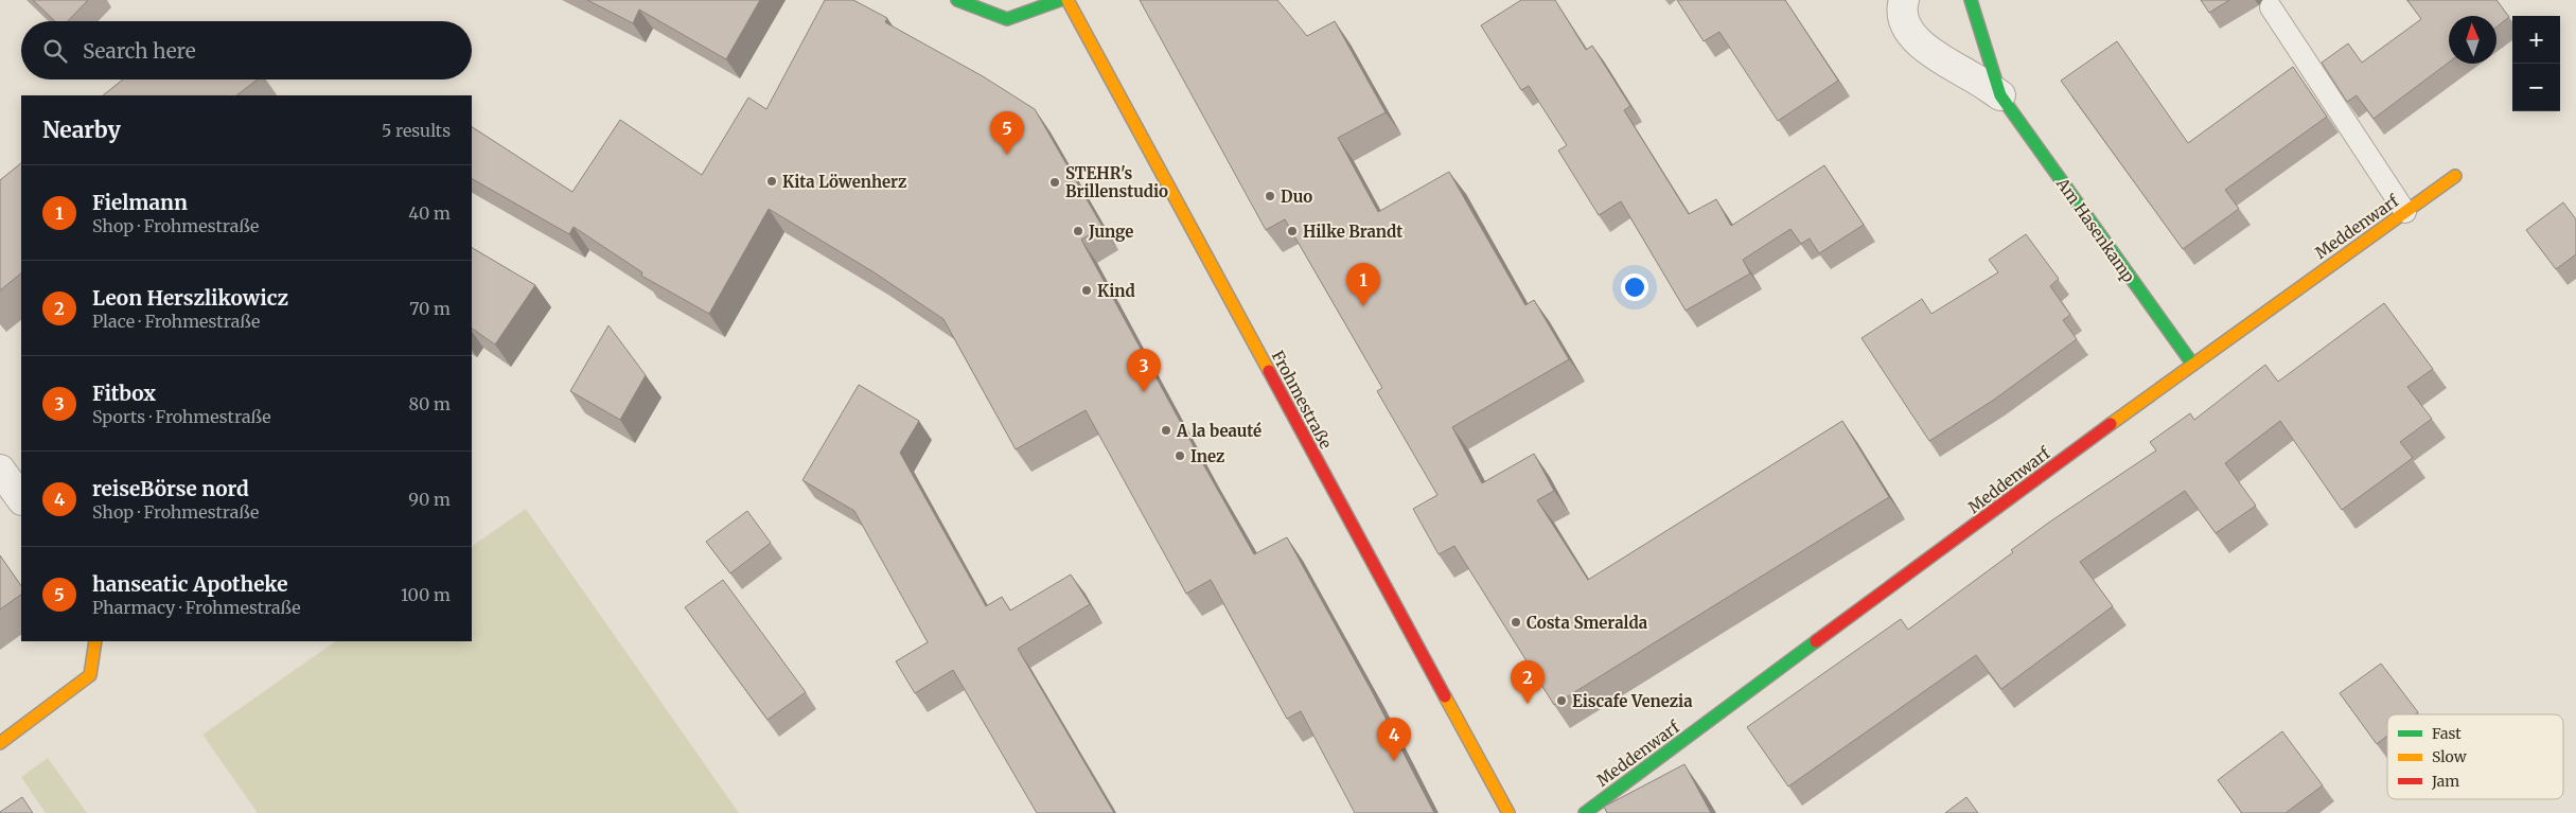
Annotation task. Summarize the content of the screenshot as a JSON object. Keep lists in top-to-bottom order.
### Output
{
  "streets": {
    "street": ["Meddenwarf", "Am Hasenkamp", "Frohmestraße"]
  },
  "crossings": [
    ["Meddenwarf", "Am Hasenkamp"]
  ],
  "places": [
    "Kita Löwenherz",
    "STEHR's Brillenstudio",
    "Duo",
    "Junge",
    "Hilke Brandt",
    "Kind",
    "A la beauté",
    "Inez",
    "Costa Smeralda",
    "Eiscafe Venezia"
  ],
  "legend": ["Fast", "Slow", "Jam"],
  "north": "top",
  "page": {
    "map_buttons": ["+", "−"],
    "search": "Search here",
    "heading": ["Nearby", "5 results"],
    "pins": [
      "5",
      "1",
      "3",
      "2",
      "4"
    ],
    "list": [
      {
        "mark": "1",
        "name": "Fielmann",
        "note": "Shop · Frohmestraße",
        "value": "40 m"
      },
      {
        "mark": "2",
        "name": "Leon Herszlikowicz",
        "note": "Place · Frohmestraße",
        "value": "70 m"
      },
      {
        "mark": "3",
        "name": "Fitbox",
        "note": "Sports · Frohmestraße",
        "value": "80 m"
      },
      {
        "mark": "4",
        "name": "reiseBörse nord",
        "note": "Shop · Frohmestraße",
        "value": "90 m"
      },
      {
        "mark": "5",
        "name": "hanseatic Apotheke",
        "note": "Pharmacy · Frohmestraße",
        "value": "100 m"
      }
    ]
  }
}
